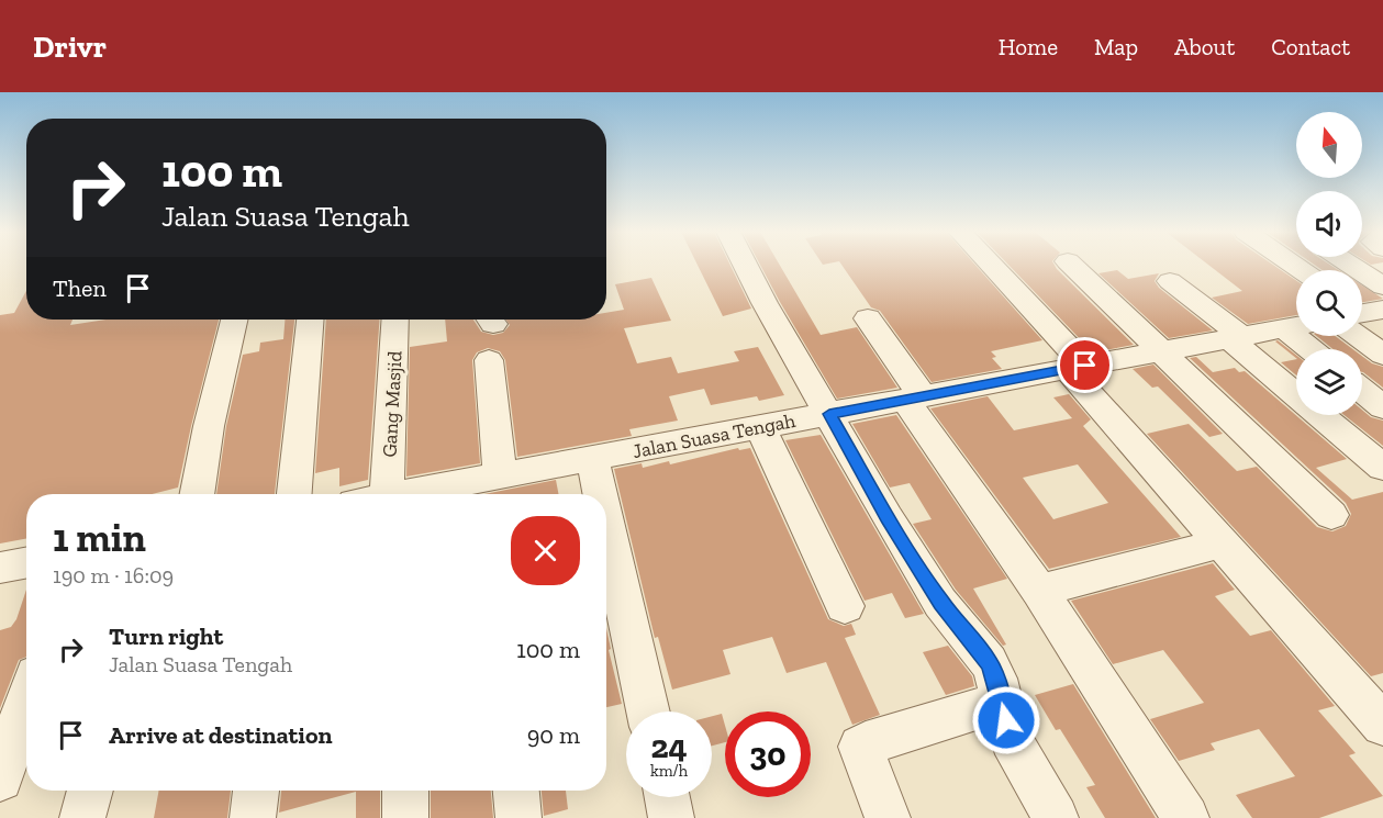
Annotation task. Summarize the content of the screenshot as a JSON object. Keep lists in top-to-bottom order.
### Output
{
  "streets": {
    "street": ["Gang Masjid", "Jalan Suasa Tengah"]
  },
  "north": "top",
  "page": {
    "header": "Drivr",
    "nav": [
      "Home",
      "Map",
      "About",
      "Contact"
    ],
    "turn": ["100 m", "Jalan Suasa Tengah"],
    "then": "Then",
    "heading": ["1 min", "190 m · 16:09"],
    "list": [
      {
        "name": "Turn right",
        "note": "Jalan Suasa Tengah",
        "value": "100 m"
      },
      {
        "name": "Arrive at destination",
        "value": "90 m"
      }
    ],
    "speed": "24 km/h",
    "limit": "30"
  }
}
